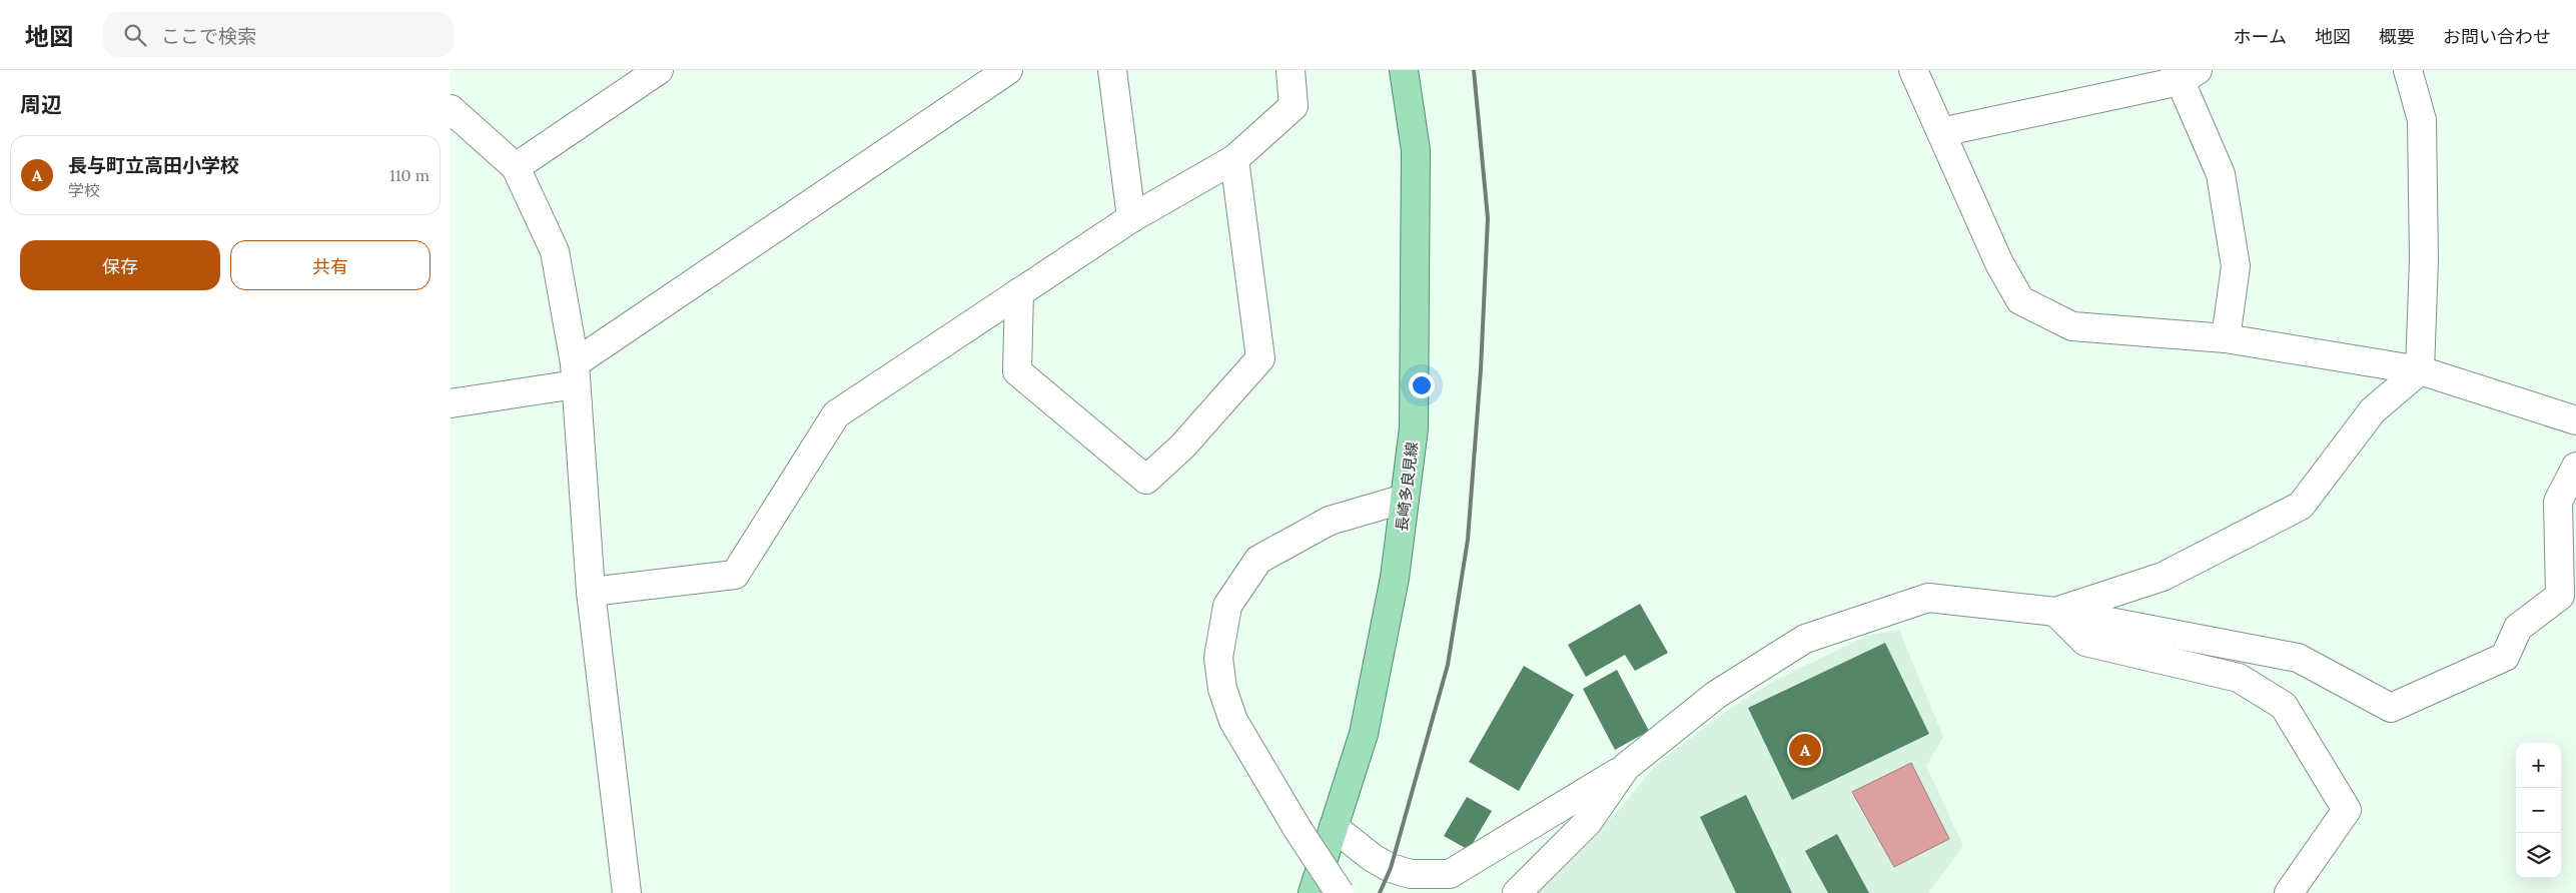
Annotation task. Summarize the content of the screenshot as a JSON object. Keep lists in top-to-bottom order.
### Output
{
  "streets": {
    "main road": ["長崎多良見線"]
  },
  "page": {
    "header": "地図",
    "search": "ここで検索",
    "nav": [
      "ホーム",
      "地図",
      "概要",
      "お問い合わせ"
    ],
    "heading": "周辺",
    "list": [
      {
        "mark": "A",
        "name": "長与町立高田小学校",
        "note": "学校",
        "value": "110 m"
      }
    ],
    "buttons": ["保存", "共有"],
    "pins": "A",
    "map_buttons": ["+", "−"]
  }
}
